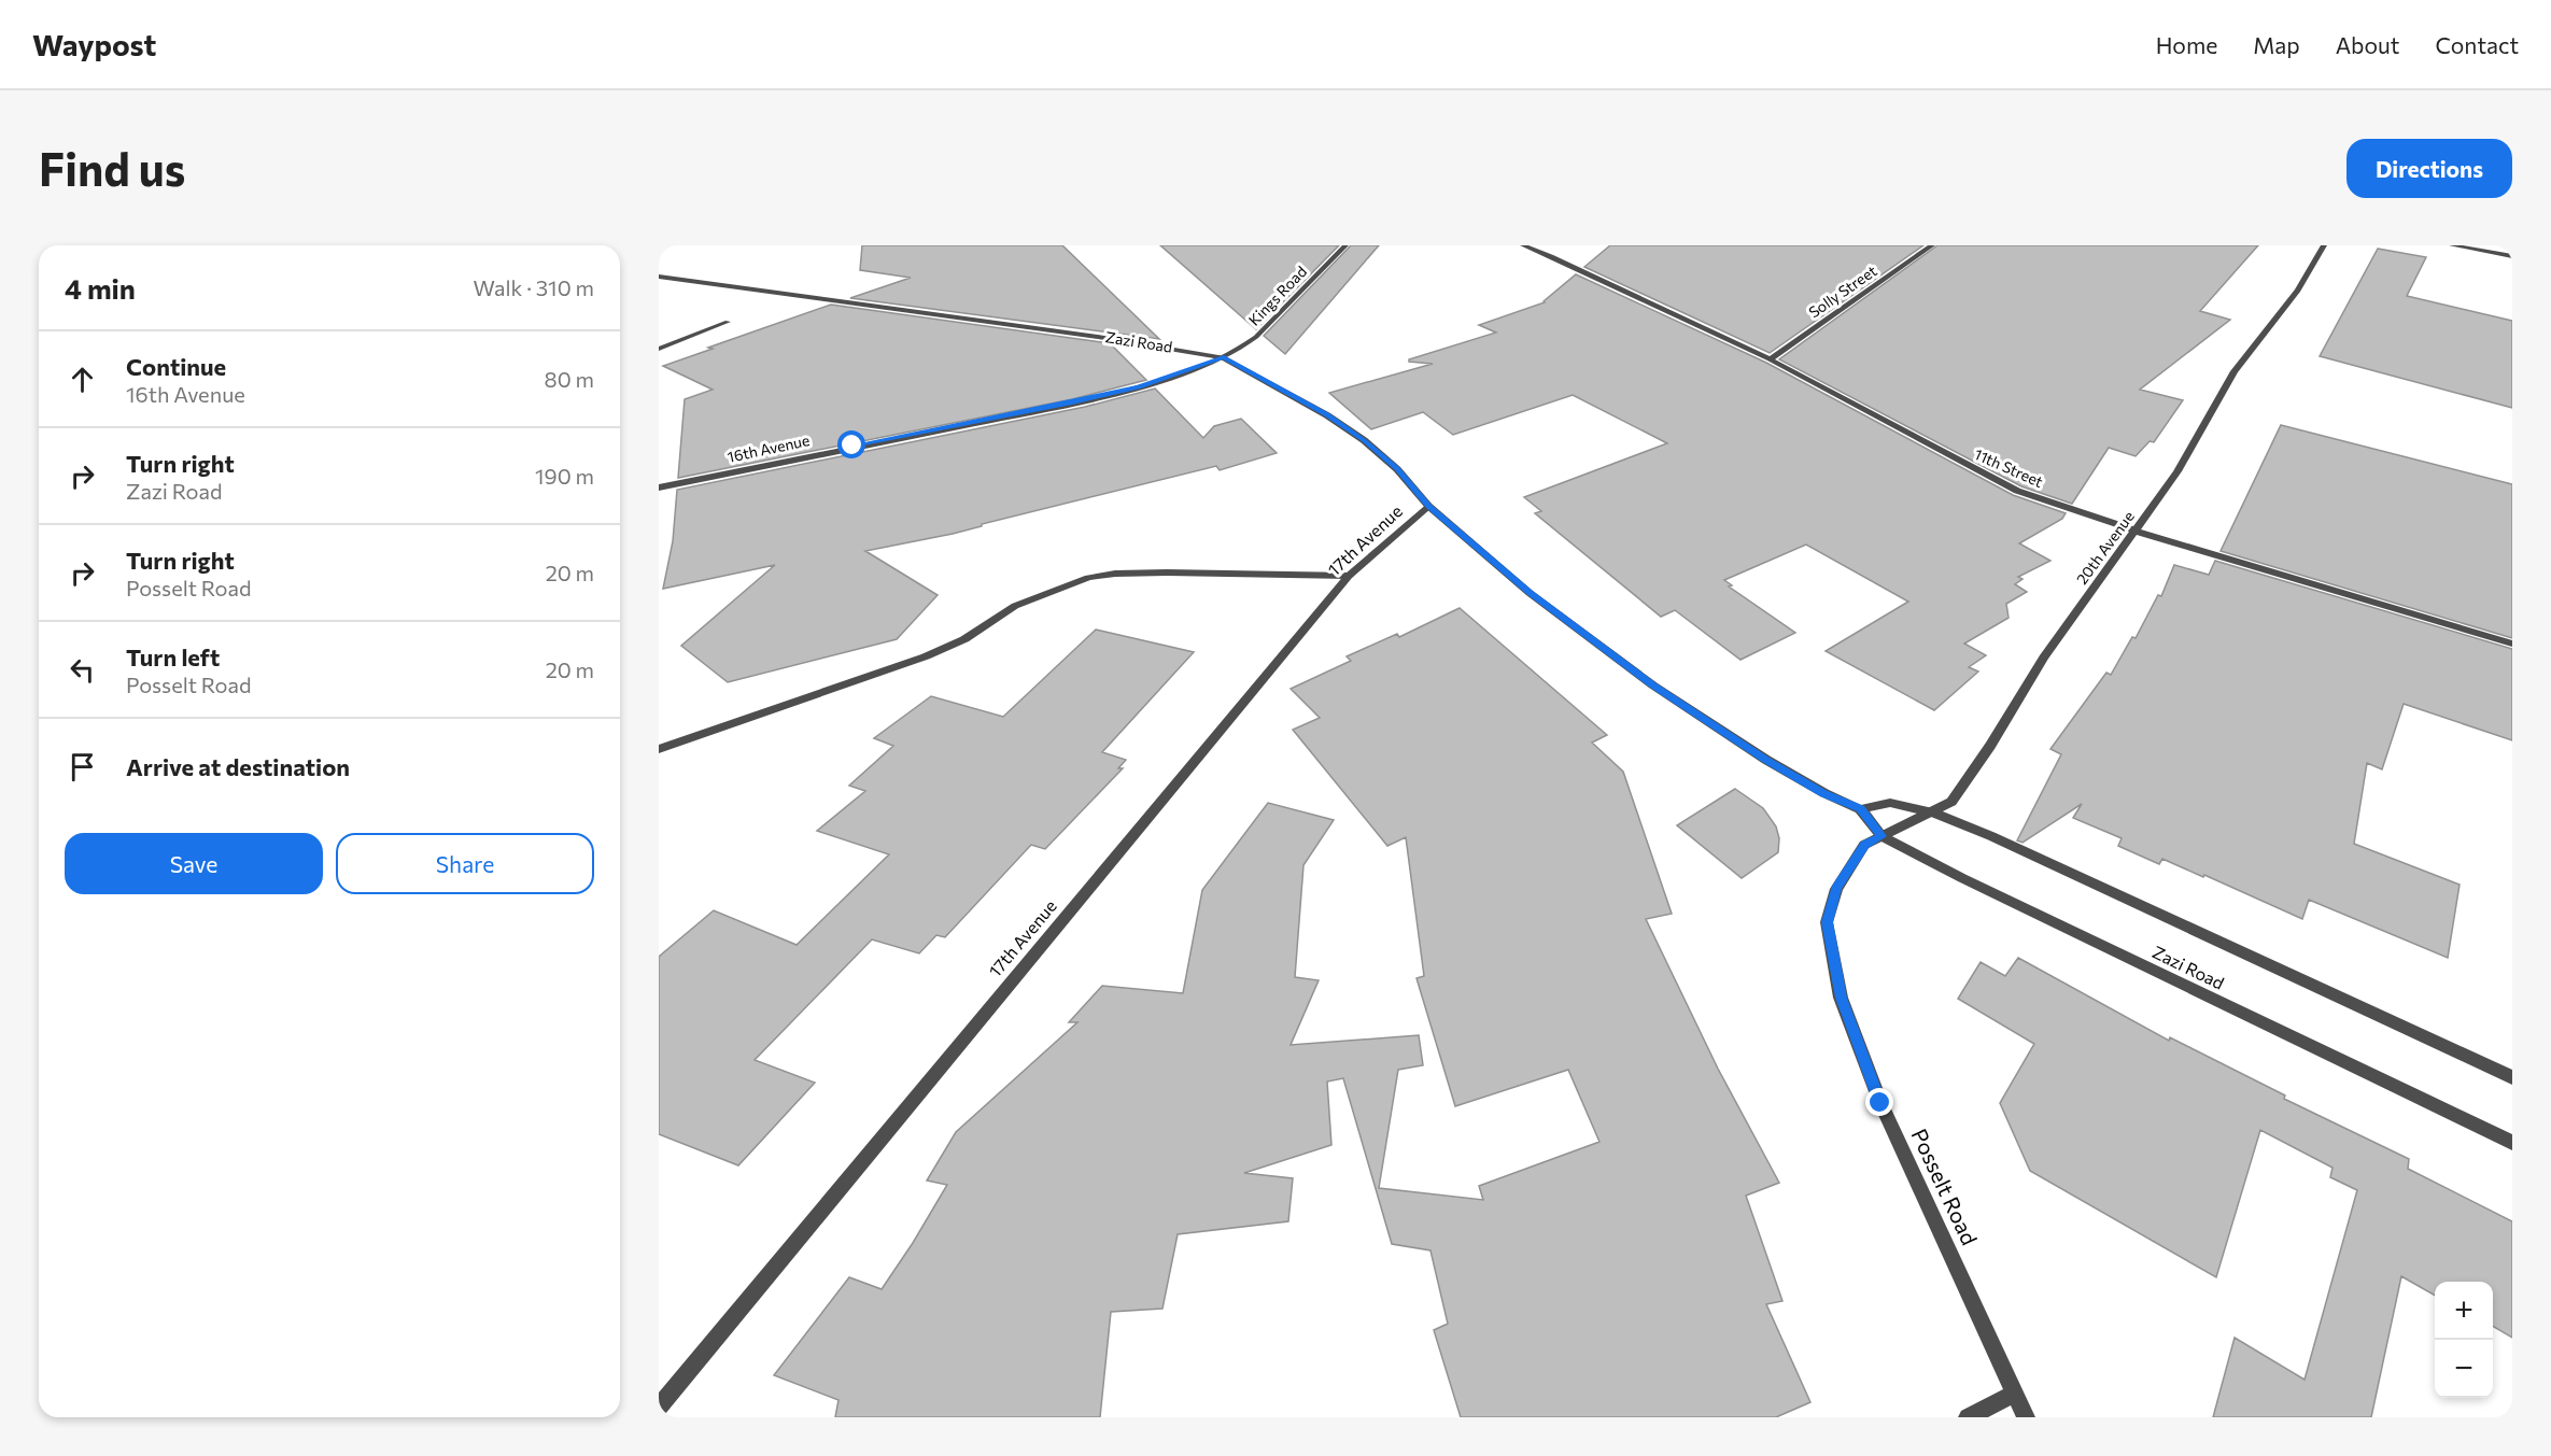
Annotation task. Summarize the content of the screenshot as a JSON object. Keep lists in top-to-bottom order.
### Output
{
  "streets": {
    "street": [
      "Solly Street",
      "Kings Road",
      "Zazi Road",
      "16th Avenue",
      "11th Street",
      "17th Avenue",
      "20th Avenue",
      "Posselt Road"
    ]
  },
  "crossings": [
    ["Solly Street", "11th Street"],
    ["Kings Road", "Zazi Road"],
    ["Kings Road", "16th Avenue"],
    ["Zazi Road", "16th Avenue"],
    ["Zazi Road", "17th Avenue"],
    ["Zazi Road", "20th Avenue"],
    ["Zazi Road", "Posselt Road"],
    ["11th Street", "20th Avenue"],
    ["20th Avenue", "Posselt Road"]
  ],
  "page": {
    "header": "Waypost",
    "nav": [
      "Home",
      "Map",
      "About",
      "Contact"
    ],
    "buttons": [
      "Directions",
      ["Save", "Share"]
    ],
    "title": "Find us",
    "heading": ["4 min", "Walk · 310 m"],
    "list": [
      ["Continue", "16th Avenue", "80 m"],
      ["Turn right", "Zazi Road", "190 m"],
      ["Turn right", "Posselt Road", "20 m"],
      ["Turn left", "Posselt Road", "20 m"],
      "Arrive at destination"
    ],
    "map_buttons": ["+", "−"]
  }
}
